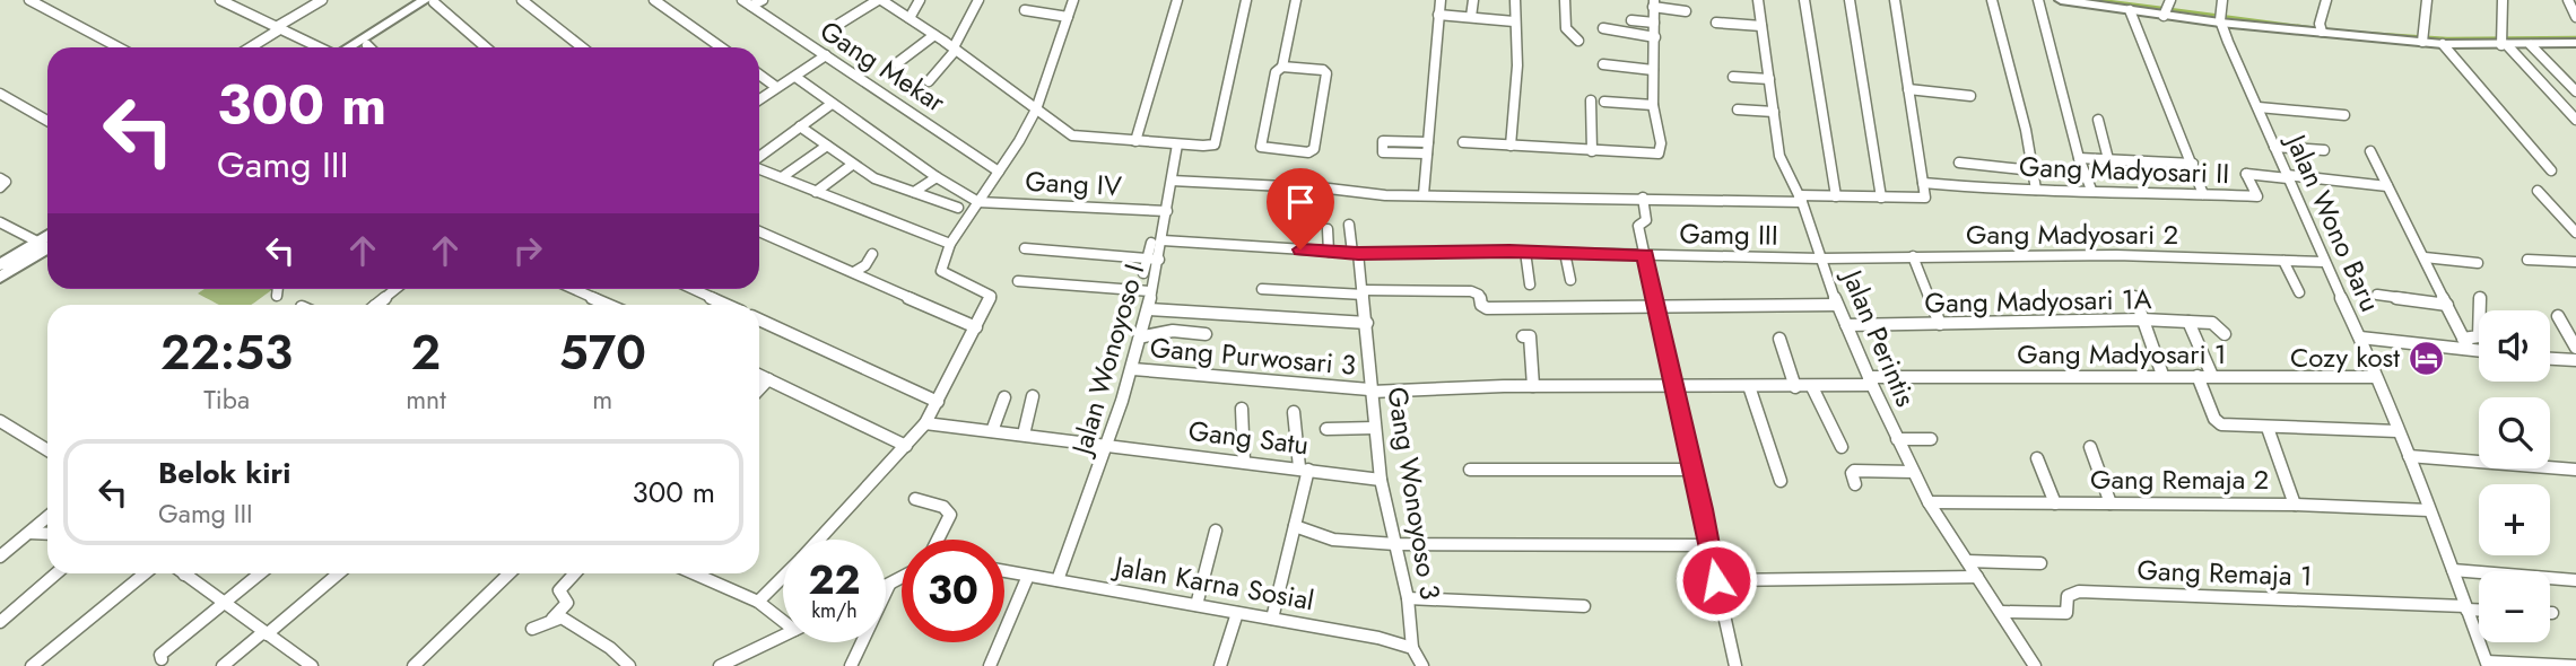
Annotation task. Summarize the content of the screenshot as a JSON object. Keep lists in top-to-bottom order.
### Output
{
  "streets": {
    "street": [
      "Gang Mekar",
      "Gang Madyosari II",
      "Gang IV",
      "Jalan Wono Baru",
      "Gamg III",
      "Gang Madyosari 2",
      "Gang Madyosari 1A",
      "Jalan Perintis",
      "Gang Madyosari 1",
      "Gang Purwosari 3",
      "Jalan Wonoyoso I",
      "Gang Satu",
      "Gang Remaja 2",
      "Gang Wonoyoso 3",
      "Gang Remaja 1",
      "Jalan Karna Sosial"
    ]
  },
  "crossings": [
    ["Gang Madyosari II", "Jalan Wono Baru"],
    ["Gang Madyosari II", "Jalan Perintis"],
    ["Gang Madyosari II", "Jalan Wonoyoso I"],
    ["Gang IV", "Jalan Wonoyoso I"],
    ["Jalan Wono Baru", "Gang Madyosari 2"],
    ["Jalan Wono Baru", "Gang Madyosari 1"],
    ["Jalan Wono Baru", "Gang Remaja 2"],
    ["Jalan Wono Baru", "Gang Remaja 1"],
    ["Gamg III", "Gang Madyosari 2"],
    ["Gamg III", "Jalan Perintis"],
    ["Gamg III", "Jalan Wonoyoso I"],
    ["Gamg III", "Gang Wonoyoso 3"],
    ["Gang Madyosari 2", "Jalan Perintis"],
    ["Gang Madyosari 1A", "Jalan Perintis"],
    ["Jalan Perintis", "Gang Madyosari 1"],
    ["Jalan Perintis", "Gang Remaja 2"],
    ["Jalan Perintis", "Gang Remaja 1"],
    ["Gang Madyosari 1", "Gang Purwosari 3"],
    ["Gang Purwosari 3", "Jalan Wonoyoso I"],
    ["Gang Purwosari 3", "Gang Wonoyoso 3"],
    ["Jalan Wonoyoso I", "Gang Satu"],
    ["Jalan Wonoyoso I", "Jalan Karna Sosial"],
    ["Gang Satu", "Gang Wonoyoso 3"],
    ["Gang Wonoyoso 3", "Jalan Karna Sosial"]
  ],
  "places": {
    "hotel": ["Cozy kost"]
  },
  "page": {
    "turn": ["300 m", "Gamg III"],
    "eta": [
      "22:53",
      "Tiba",
      "2",
      "mnt",
      "570",
      "m"
    ],
    "map_buttons": ["+", "−"],
    "list": [
      {
        "name": "Belok kiri",
        "note": "Gamg III",
        "value": "300 m"
      }
    ],
    "speed": "22 km/h",
    "limit": "30"
  }
}
